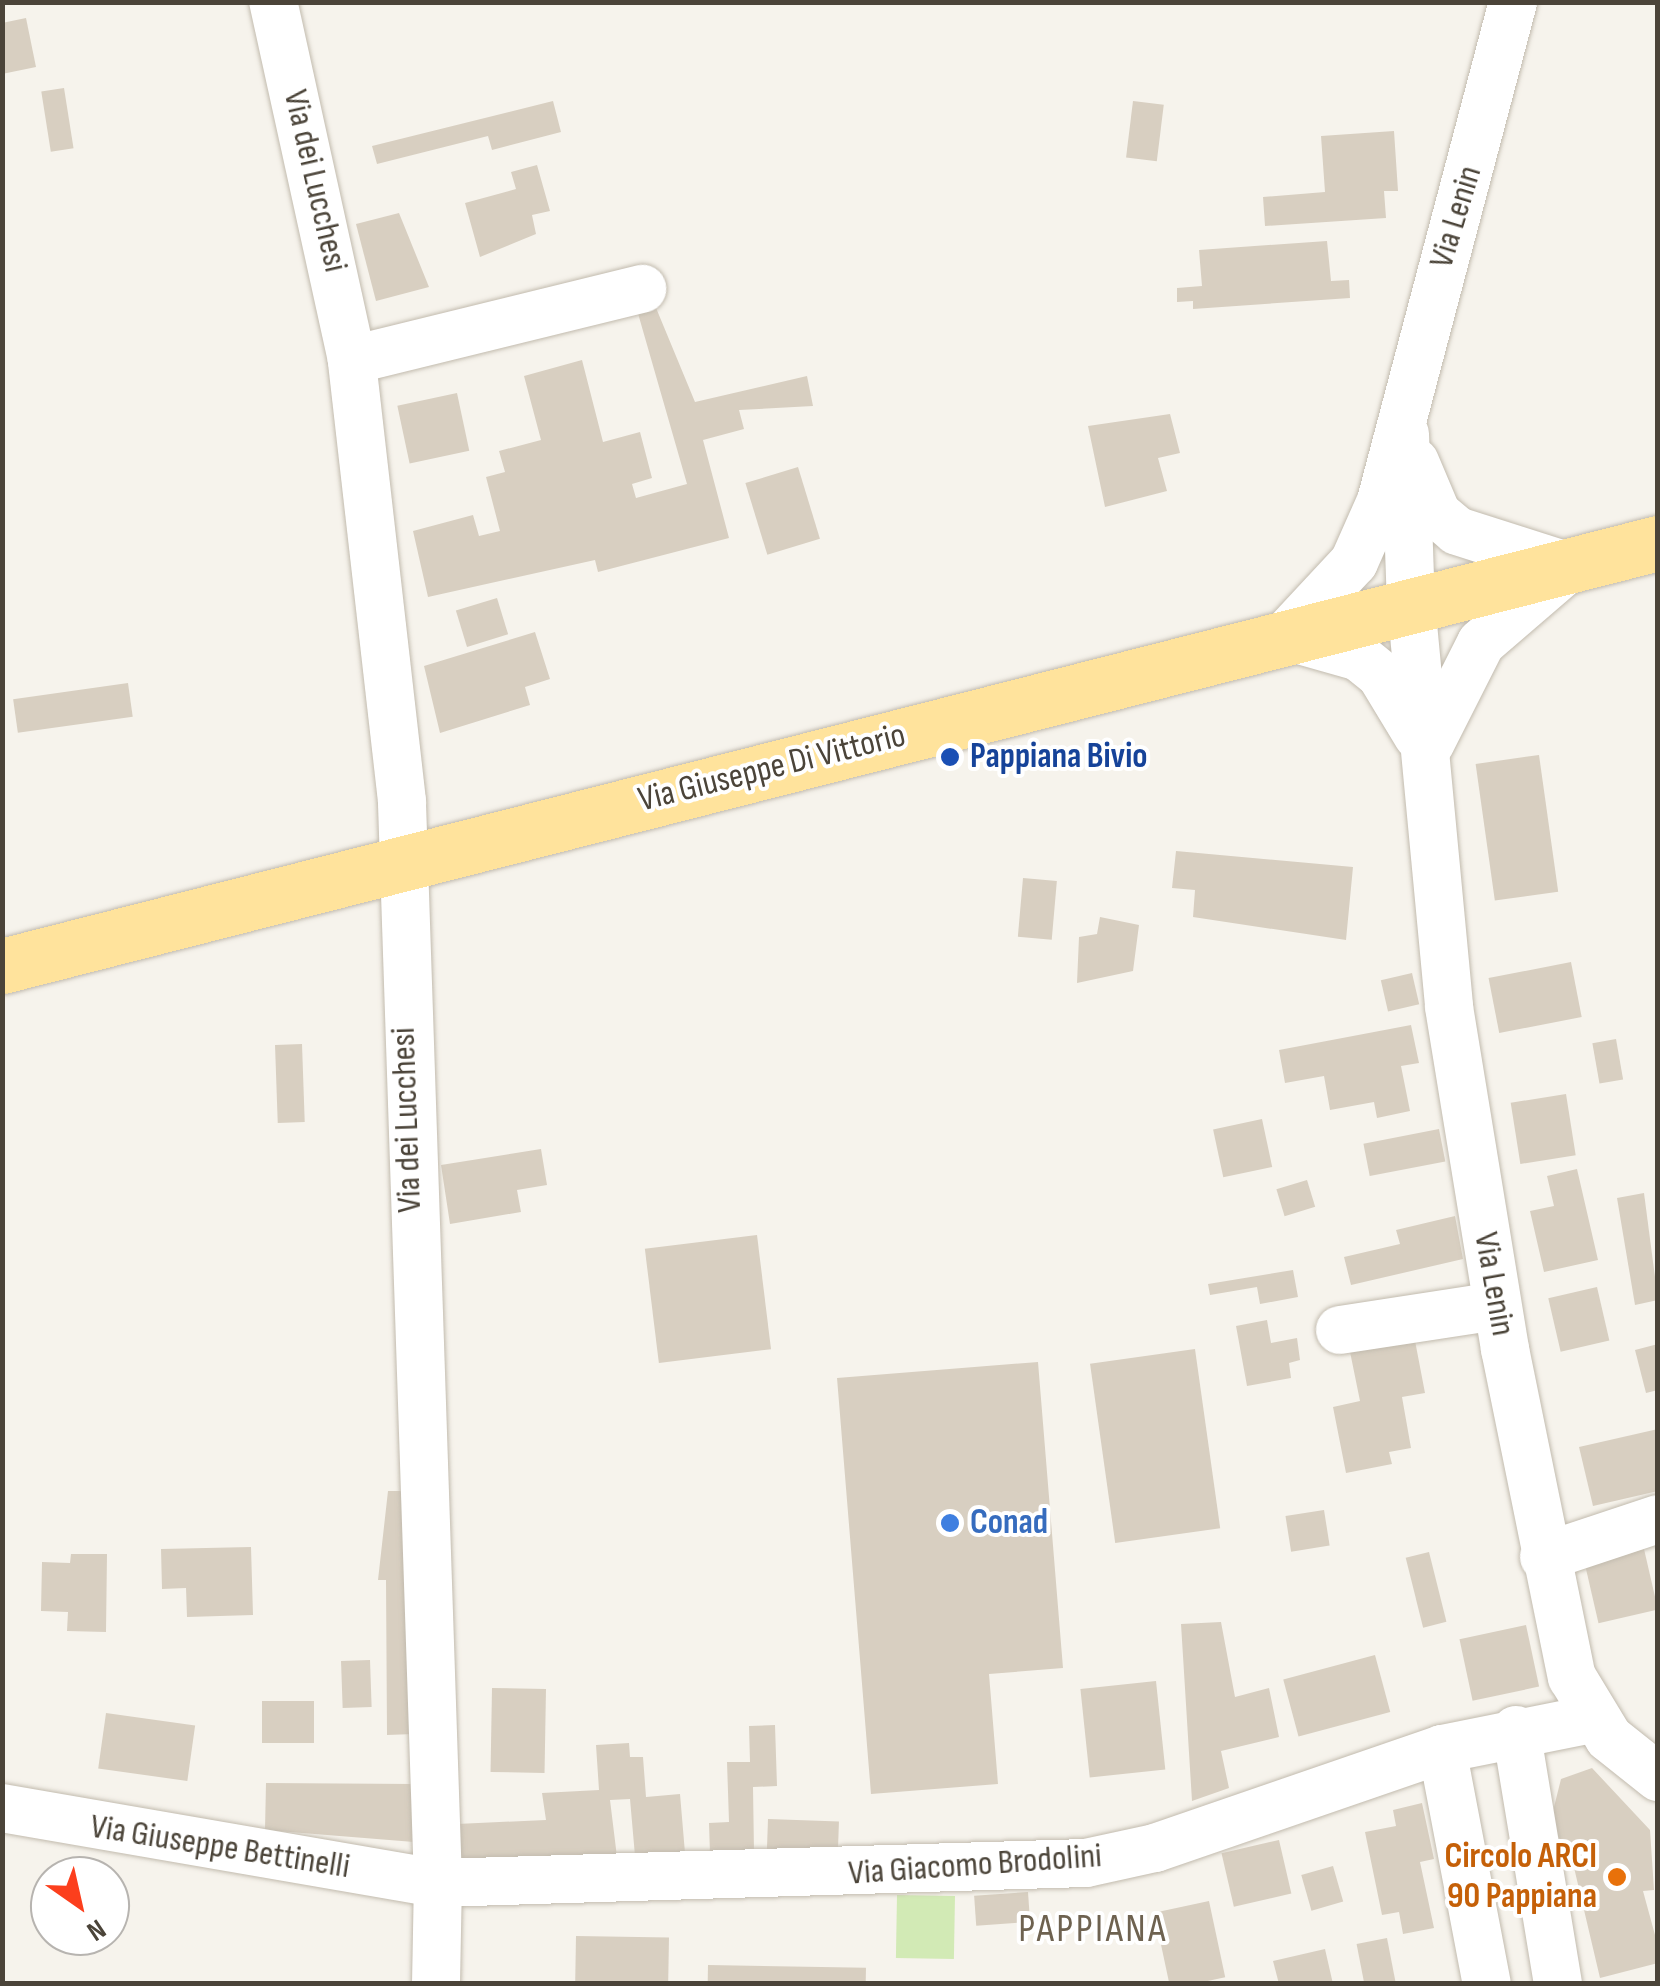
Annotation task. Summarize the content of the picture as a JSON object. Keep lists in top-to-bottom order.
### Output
{
  "streets": {
    "main road": ["Via Giuseppe Di Vittorio"],
    "street": [
      "Via dei Lucchesi",
      "Via Lenin",
      "Via Giuseppe Bettinelli",
      "Via Giacomo Brodolini"
    ]
  },
  "crossings": [
    ["Via dei Lucchesi", "Via Giuseppe Di Vittorio"],
    ["Via dei Lucchesi", "Via Giuseppe Bettinelli"],
    ["Via dei Lucchesi", "Via Giacomo Brodolini"],
    ["Via Lenin", "Via Giuseppe Di Vittorio"],
    ["Via Lenin", "Via Giacomo Brodolini"],
    ["Via Giuseppe Bettinelli", "Via Giacomo Brodolini"]
  ],
  "districts": ["PAPPIANA"],
  "places": ["Pappiana Bivio", "Conad", "Circolo ARCI 90 Pappiana"],
  "north": "bottom right"
}
